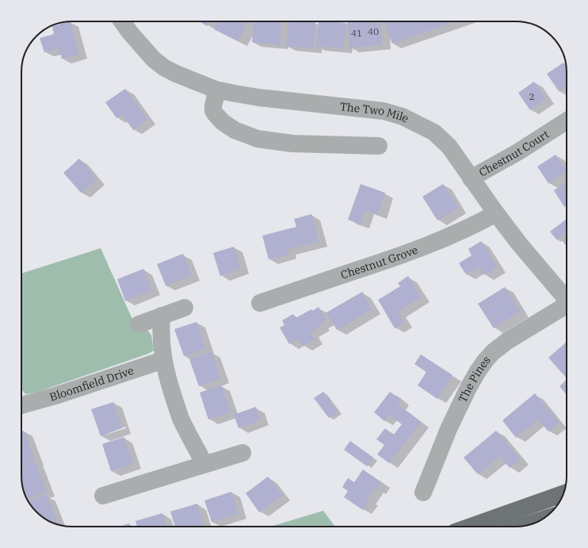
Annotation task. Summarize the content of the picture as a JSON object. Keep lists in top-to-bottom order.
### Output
{
  "streets": {
    "street": [
      "The Two Mile",
      "Chestnut Court",
      "Chestnut Grove",
      "The Pines",
      "Bloomfield Drive"
    ]
  },
  "crossings": [
    ["The Two Mile", "Chestnut Court"],
    ["The Two Mile", "Chestnut Grove"]
  ],
  "house_numbers": ["40", "41", "2"]
}
